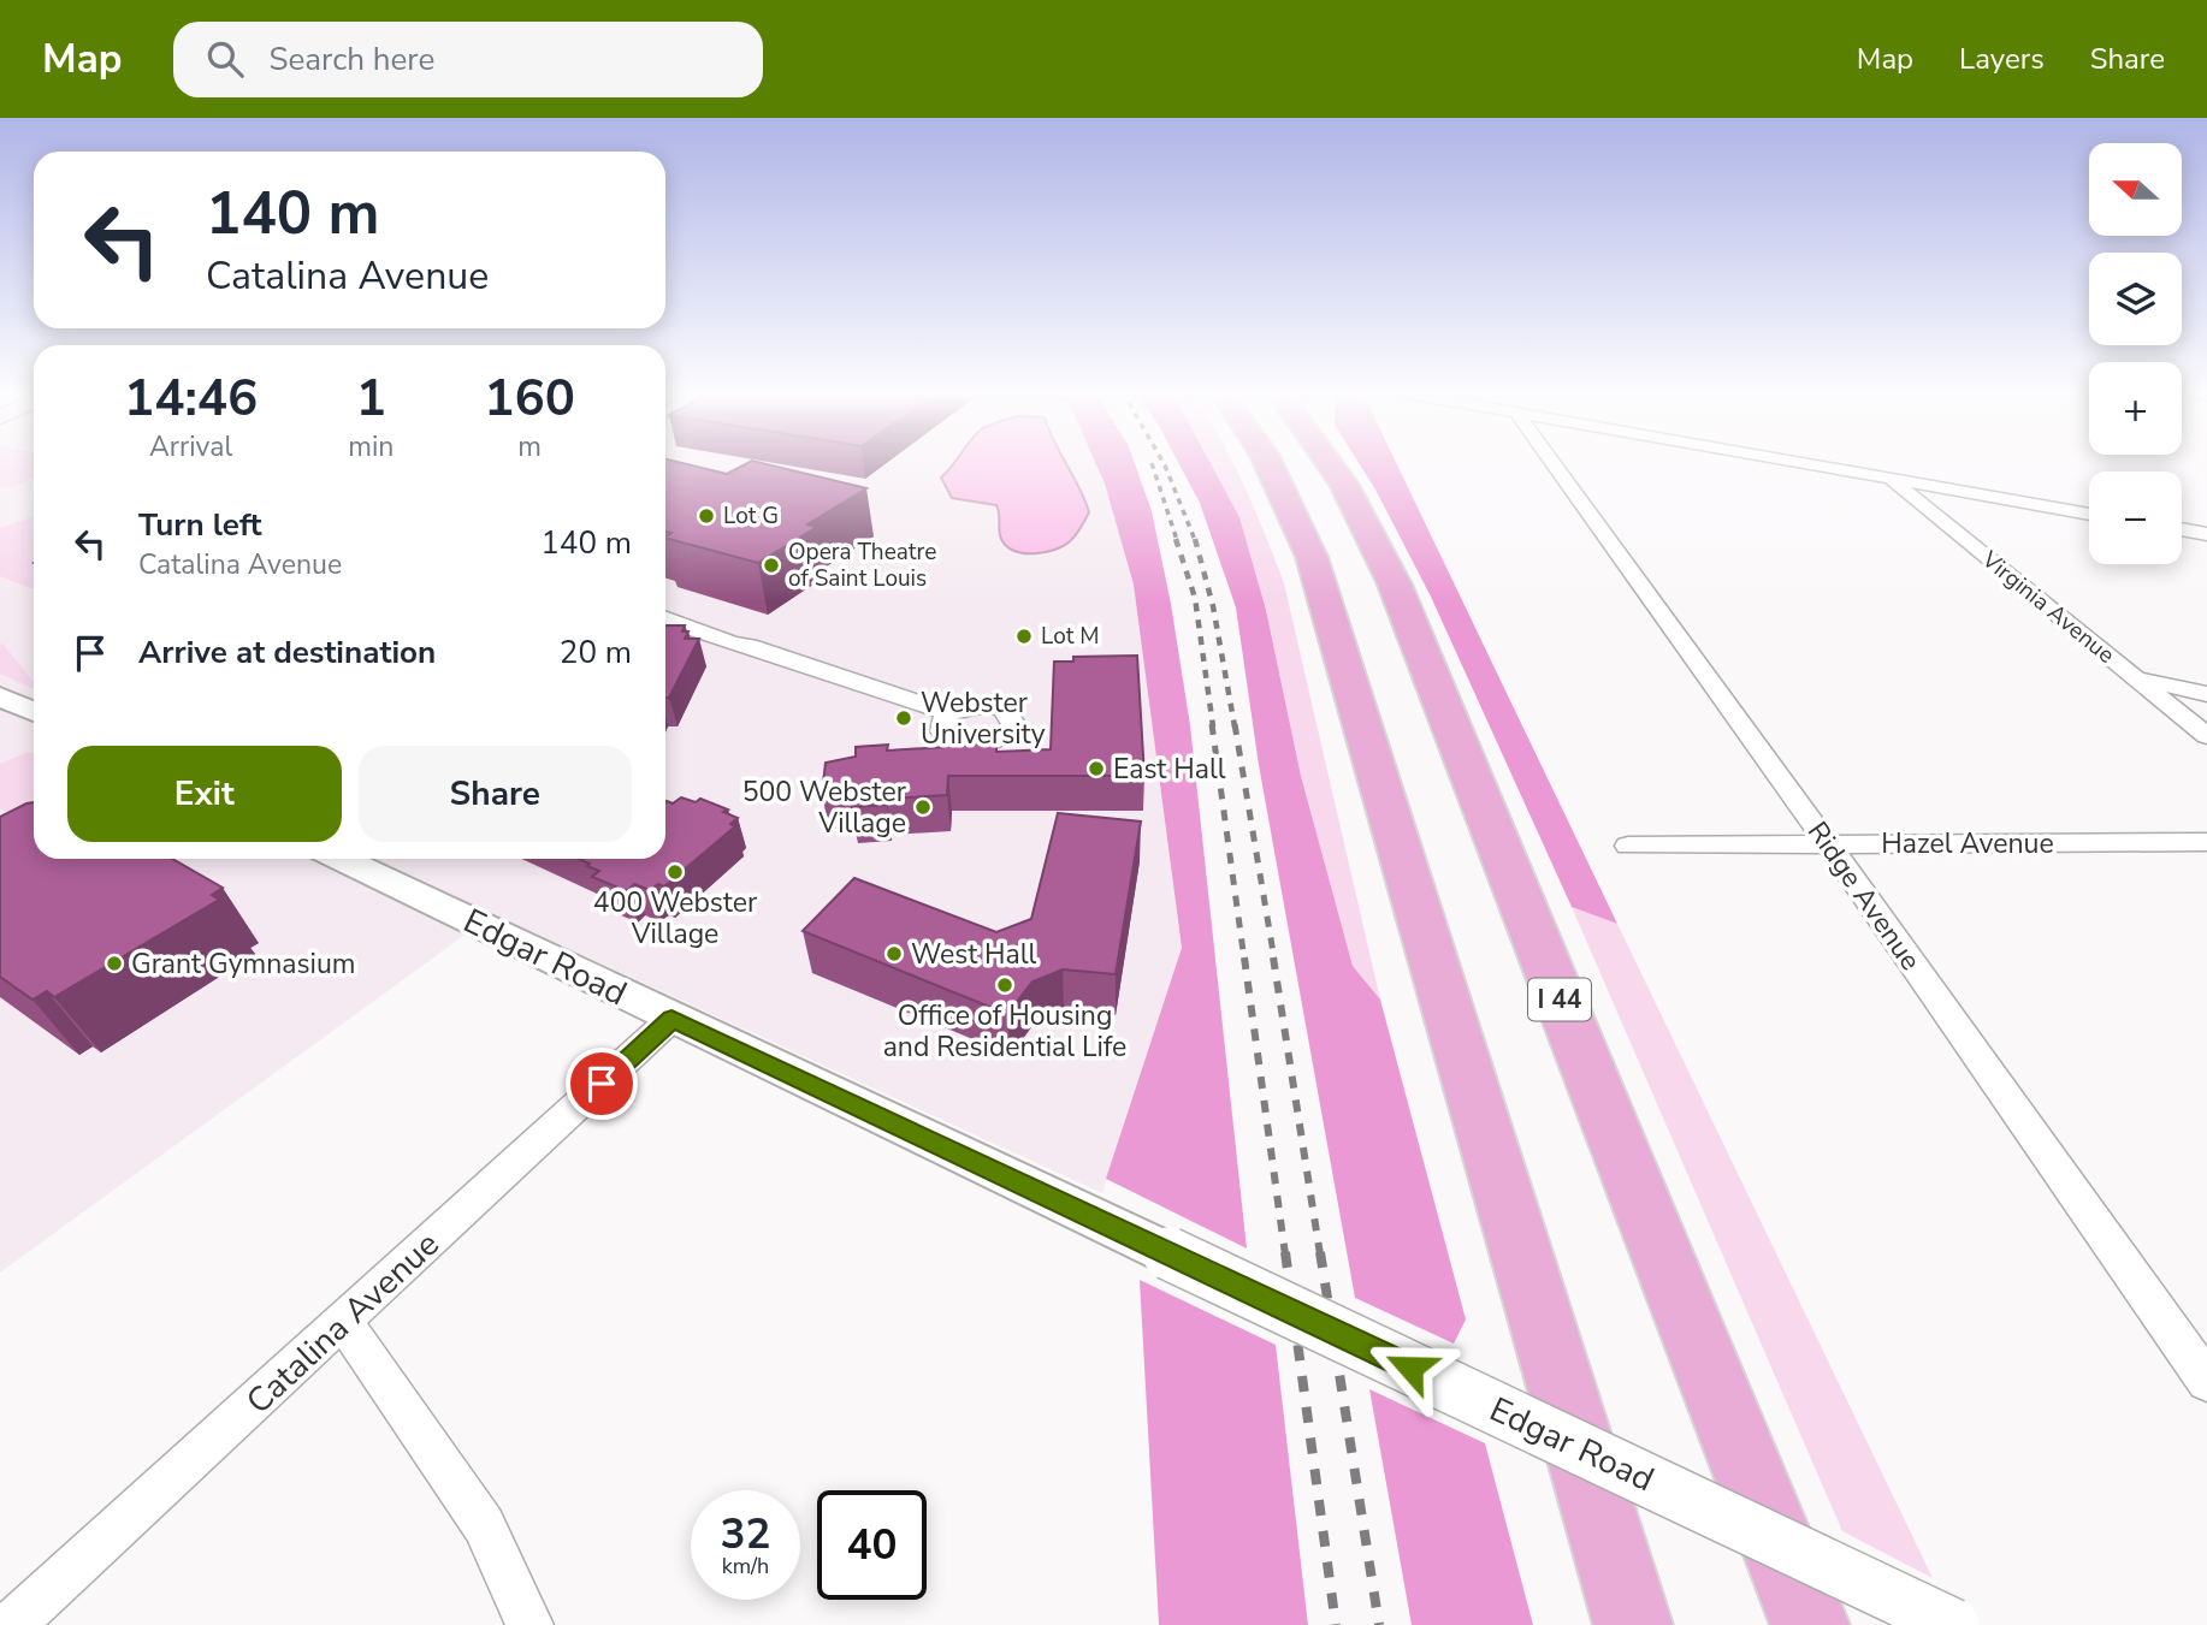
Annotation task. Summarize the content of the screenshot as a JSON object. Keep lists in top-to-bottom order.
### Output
{
  "streets": {
    "highway": ["I 44"],
    "street": [
      "Virginia Avenue",
      "Hazel Avenue",
      "Ridge Avenue",
      "Edgar Road",
      "Catalina Avenue"
    ]
  },
  "crossings": [
    ["Hazel Avenue", "Ridge Avenue"],
    ["Edgar Road", "Catalina Avenue"]
  ],
  "places": [
    "Lot G",
    "Opera Theatre of Saint Louis",
    "Lot M",
    "Webster University",
    "East Hall",
    "500 Webster Village",
    "400 Webster Village",
    "West Hall",
    "Grant Gymnasium",
    "Office of Housing and Residential Life"
  ],
  "north": "left",
  "page": {
    "header": "Map",
    "search": "Search here",
    "nav": ["Map", "Layers", "Share"],
    "map_buttons": ["+", "−"],
    "turn": ["140 m", "Catalina Avenue"],
    "eta": [
      "14:46",
      "Arrival",
      "1",
      "min",
      "160",
      "m"
    ],
    "list": [
      {
        "name": "Turn left",
        "note": "Catalina Avenue",
        "value": "140 m"
      },
      {
        "name": "Arrive at destination",
        "value": "20 m"
      }
    ],
    "buttons": ["Exit", "Share"],
    "speed": "32 km/h",
    "limit": "40"
  }
}
